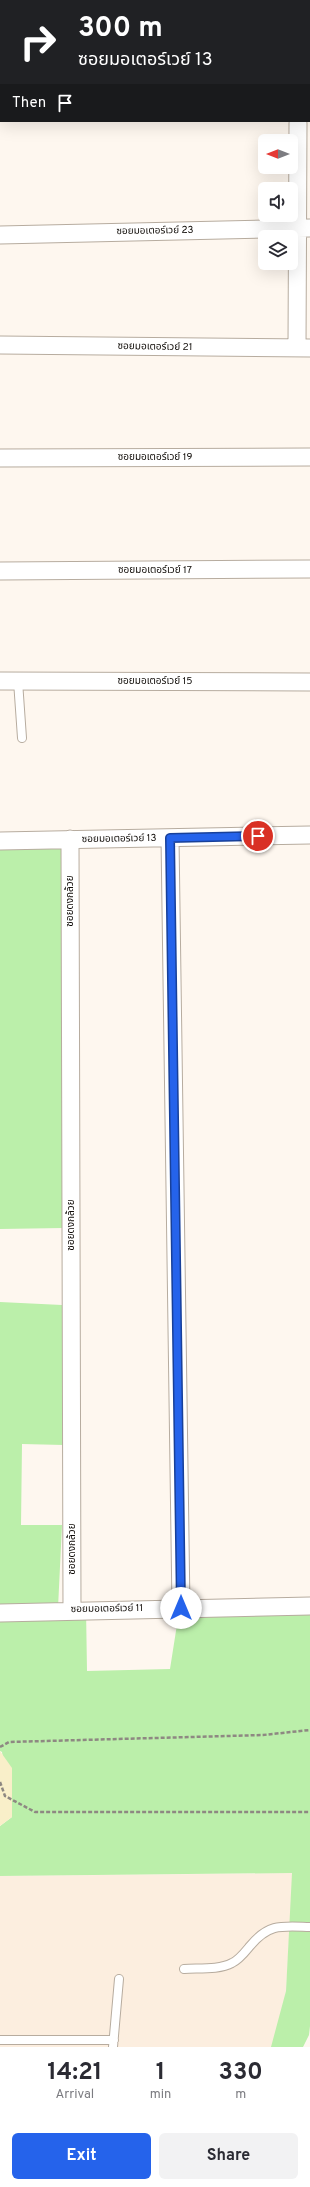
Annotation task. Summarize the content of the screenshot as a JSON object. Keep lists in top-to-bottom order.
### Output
{
  "streets": {
    "street": [
      "ซอยมอเตอร์เวย์ 23",
      "ซอยมอเตอร์เวย์ 21",
      "ซอยมอเตอร์เวย์ 19",
      "ซอยมอเตอร์เวย์ 17",
      "ซอยมอเตอร์เวย์ 15",
      "ซอยมอเตอร์เวย์ 13",
      "ซอยดงกล้วย",
      "ซอยมอเตอร์เวย์ 11"
    ]
  },
  "crossings": [
    ["ซอยมอเตอร์เวย์ 13", "ซอยดงกล้วย"],
    ["ซอยดงกล้วย", "ซอยมอเตอร์เวย์ 11"]
  ],
  "north": "left",
  "page": {
    "turn": ["300 m", "ซอยมอเตอร์เวย์ 13"],
    "then": "Then",
    "eta": [
      "14:21",
      "Arrival",
      "1",
      "min",
      "330",
      "m"
    ],
    "buttons": ["Exit", "Share"]
  }
}
